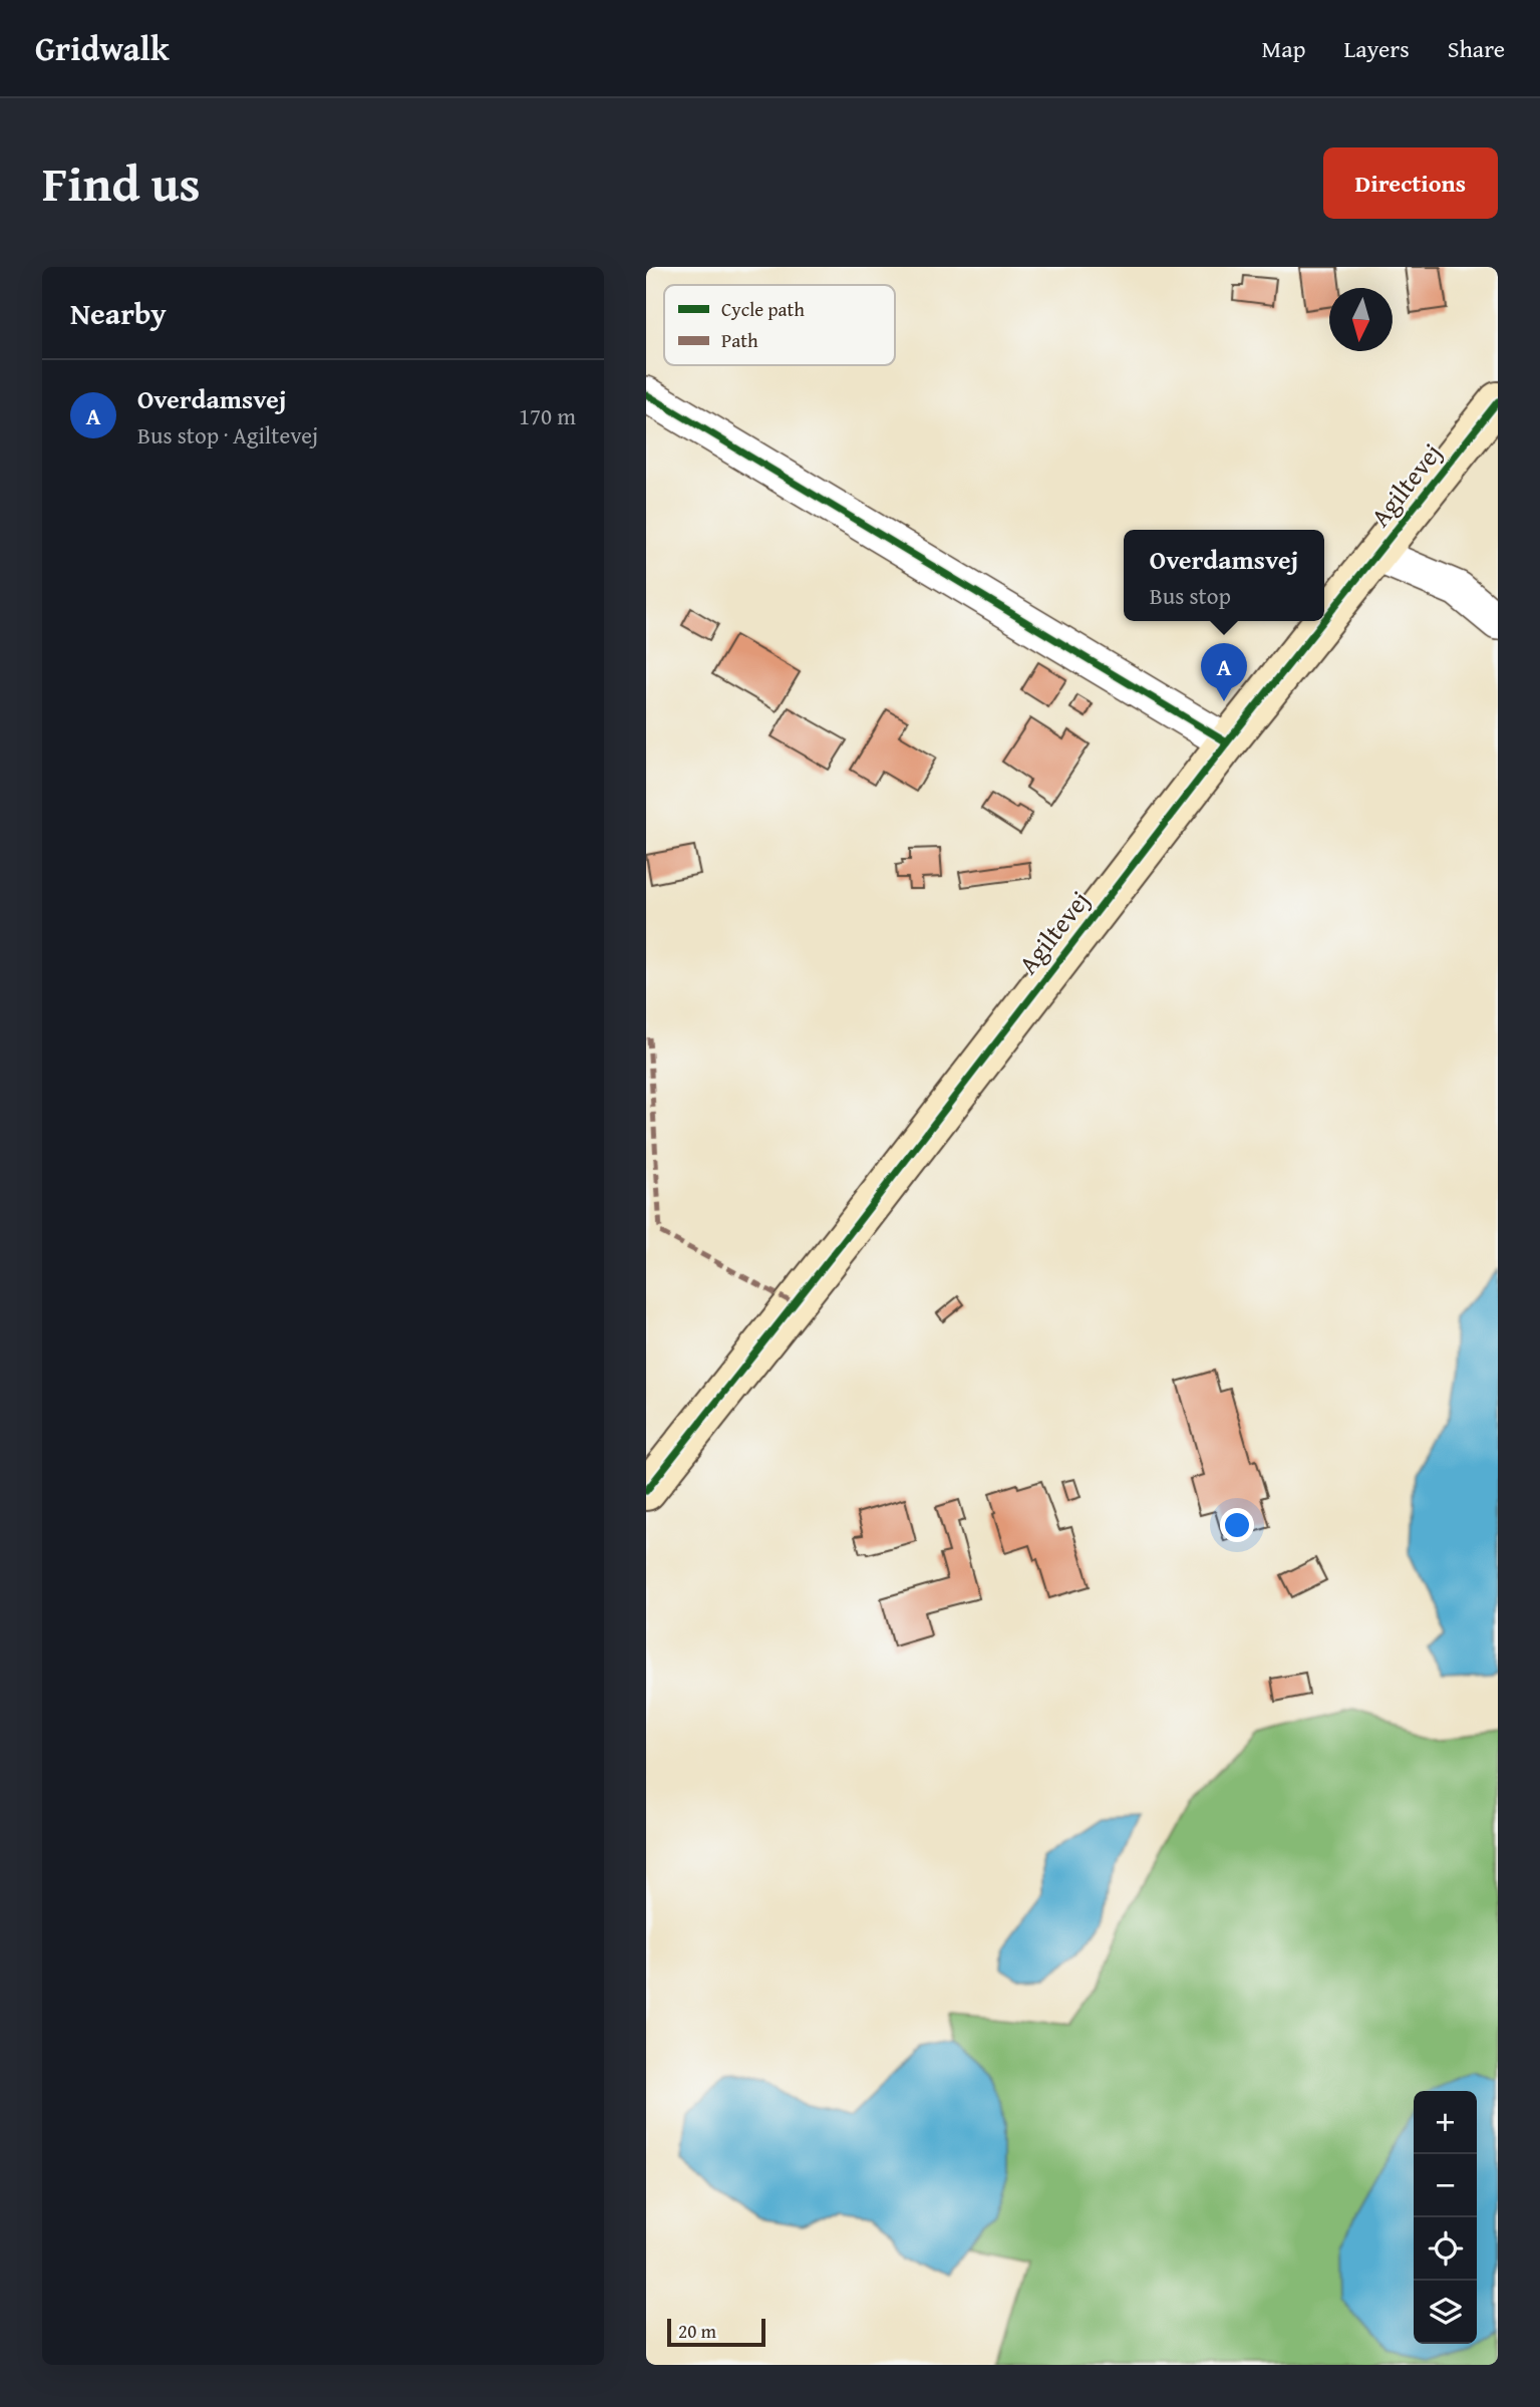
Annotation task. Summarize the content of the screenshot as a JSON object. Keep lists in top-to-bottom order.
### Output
{
  "streets": {
    "street": ["Agiltevej"]
  },
  "legend": ["Cycle path", "Path"],
  "scale_bar": "20 m",
  "north": "bottom",
  "page": {
    "header": "Gridwalk",
    "nav": ["Map", "Layers", "Share"],
    "title": "Find us",
    "buttons": "Directions",
    "heading": "Nearby",
    "list": [
      {
        "mark": "A",
        "name": "Overdamsvej",
        "note": "Bus stop · Agiltevej",
        "value": "170 m"
      }
    ],
    "popup": ["Overdamsvej", "Bus stop"],
    "pins": "A",
    "map_buttons": ["+", "−"],
    "scale": "20 m"
  }
}
